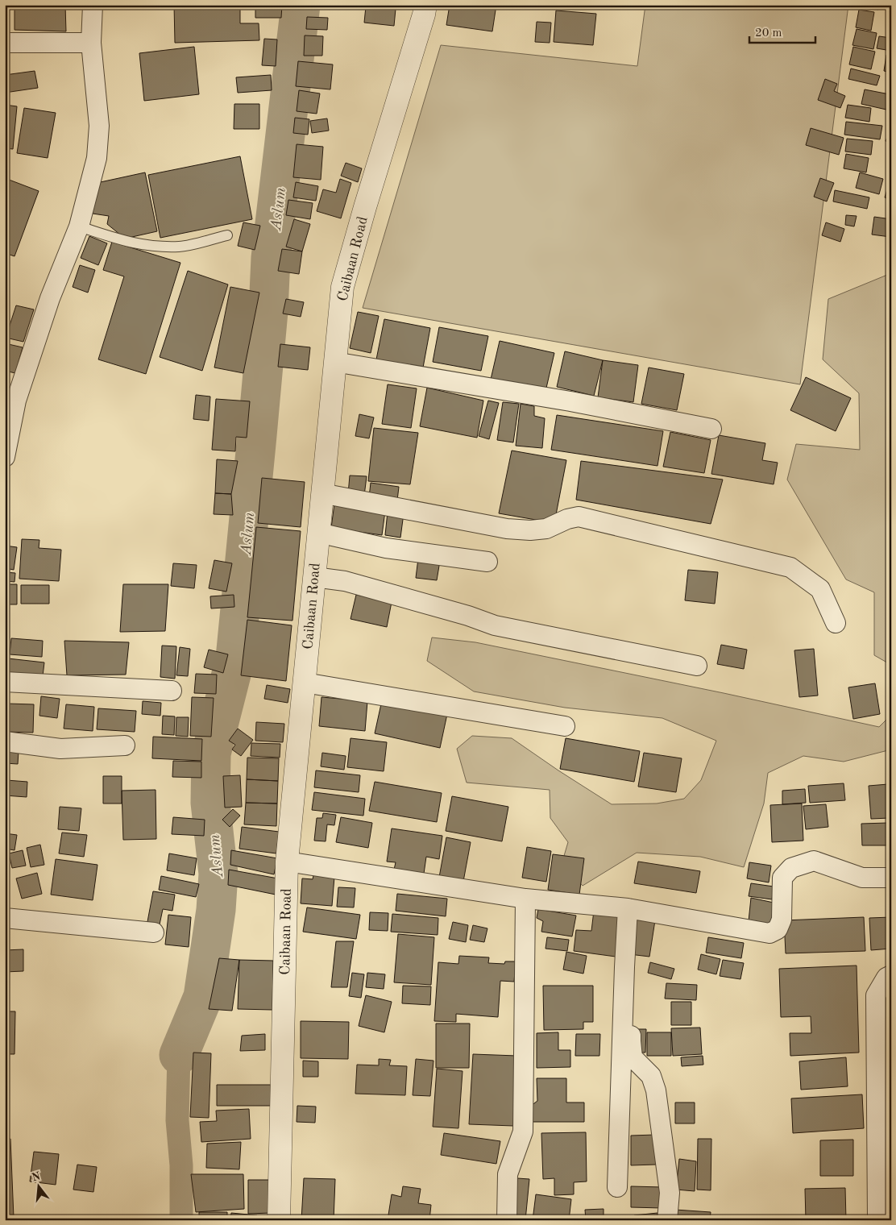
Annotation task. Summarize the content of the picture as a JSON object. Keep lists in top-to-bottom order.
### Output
{
  "streets": {
    "street": ["Caibaan Road"]
  },
  "water": ["Aslum"],
  "scale_bar": "20 m",
  "north": "top"
}
